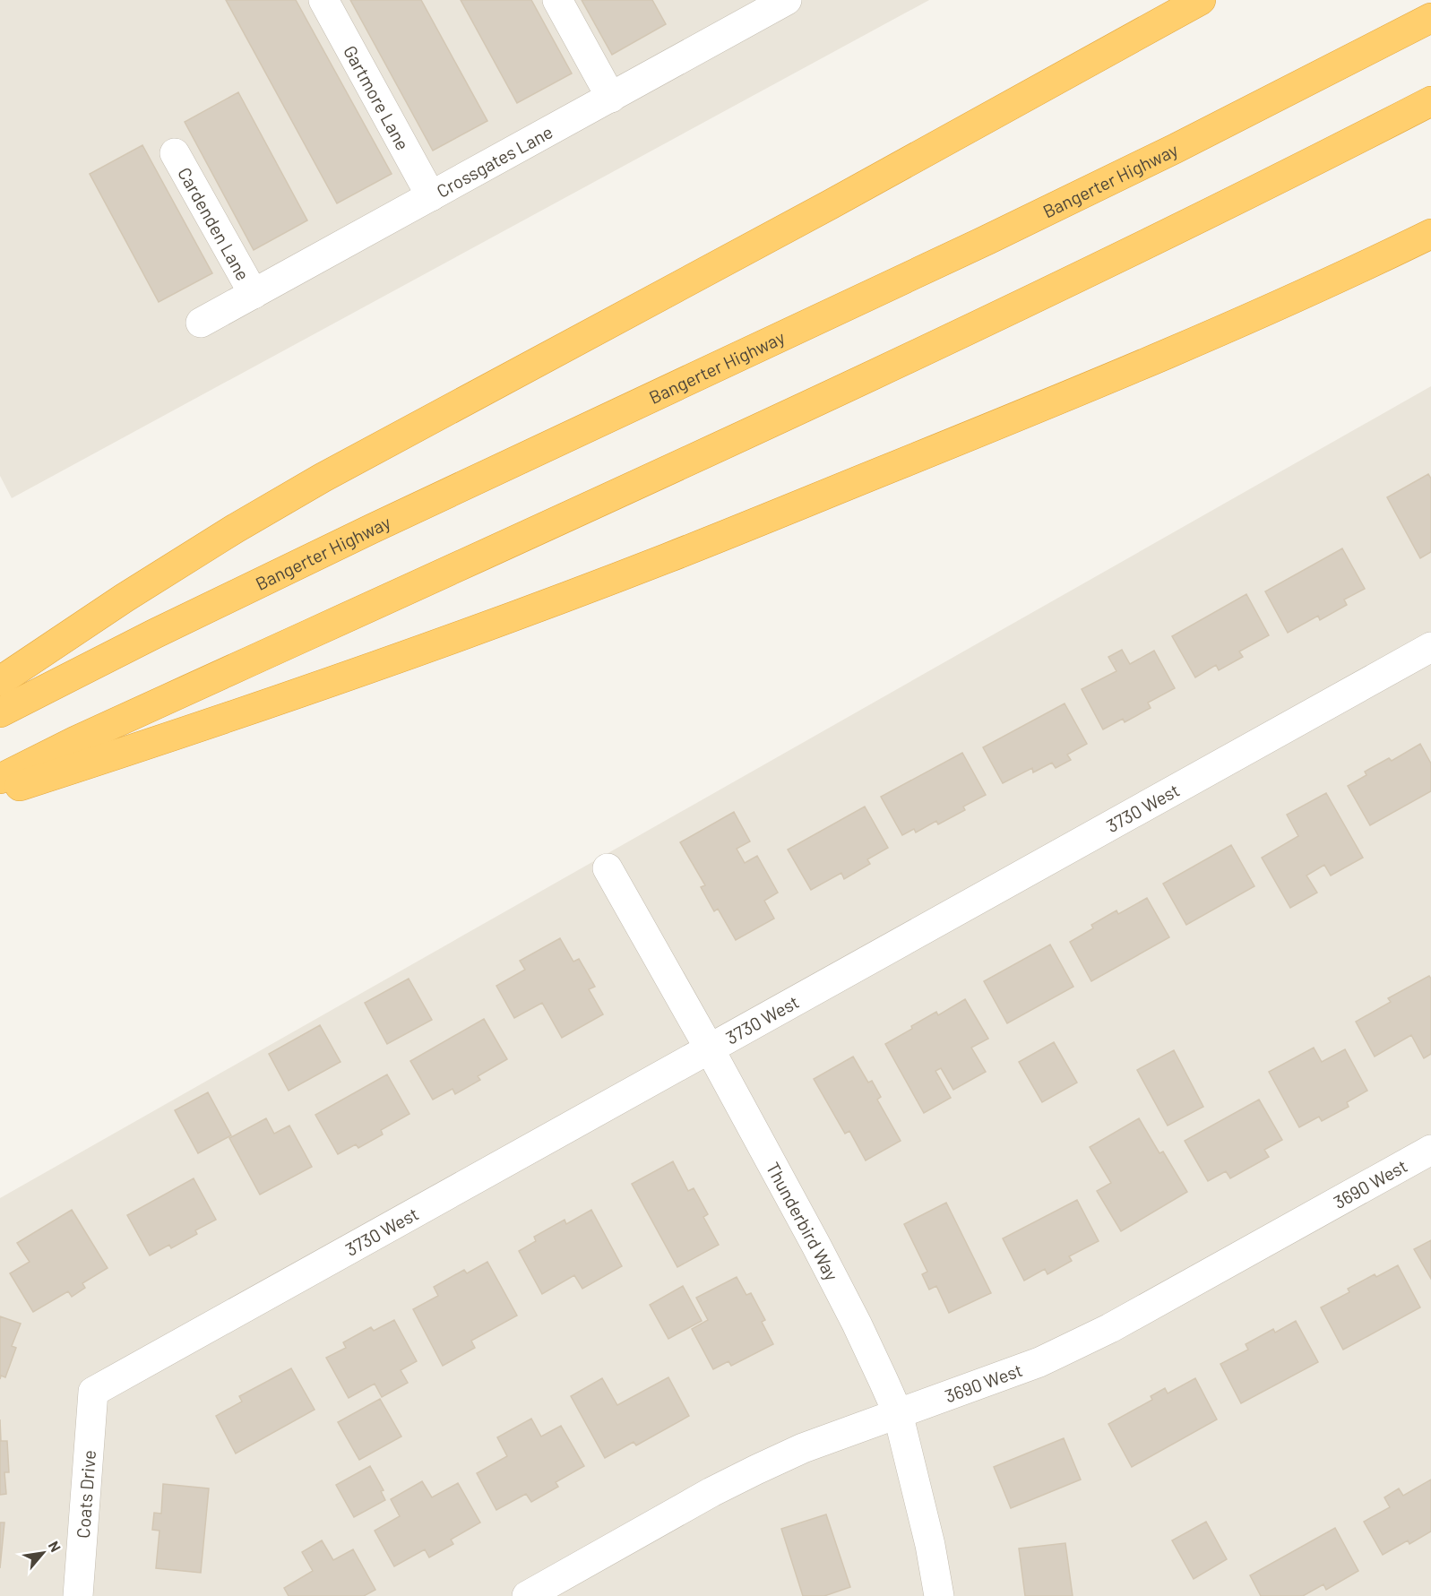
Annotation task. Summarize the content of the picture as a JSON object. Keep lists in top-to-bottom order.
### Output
{
  "streets": {
    "highway": ["Bangerter Highway"],
    "street": [
      "Gartmore Lane",
      "Crossgates Lane",
      "Cardenden Lane",
      "3730 West",
      "3690 West",
      "Thunderbird Way",
      "Coats Drive"
    ]
  },
  "crossings": [
    ["Gartmore Lane", "Crossgates Lane"],
    ["Crossgates Lane", "Cardenden Lane"],
    ["3730 West", "Thunderbird Way"],
    ["3730 West", "Coats Drive"],
    ["3690 West", "Thunderbird Way"]
  ],
  "north": "top right"
}
